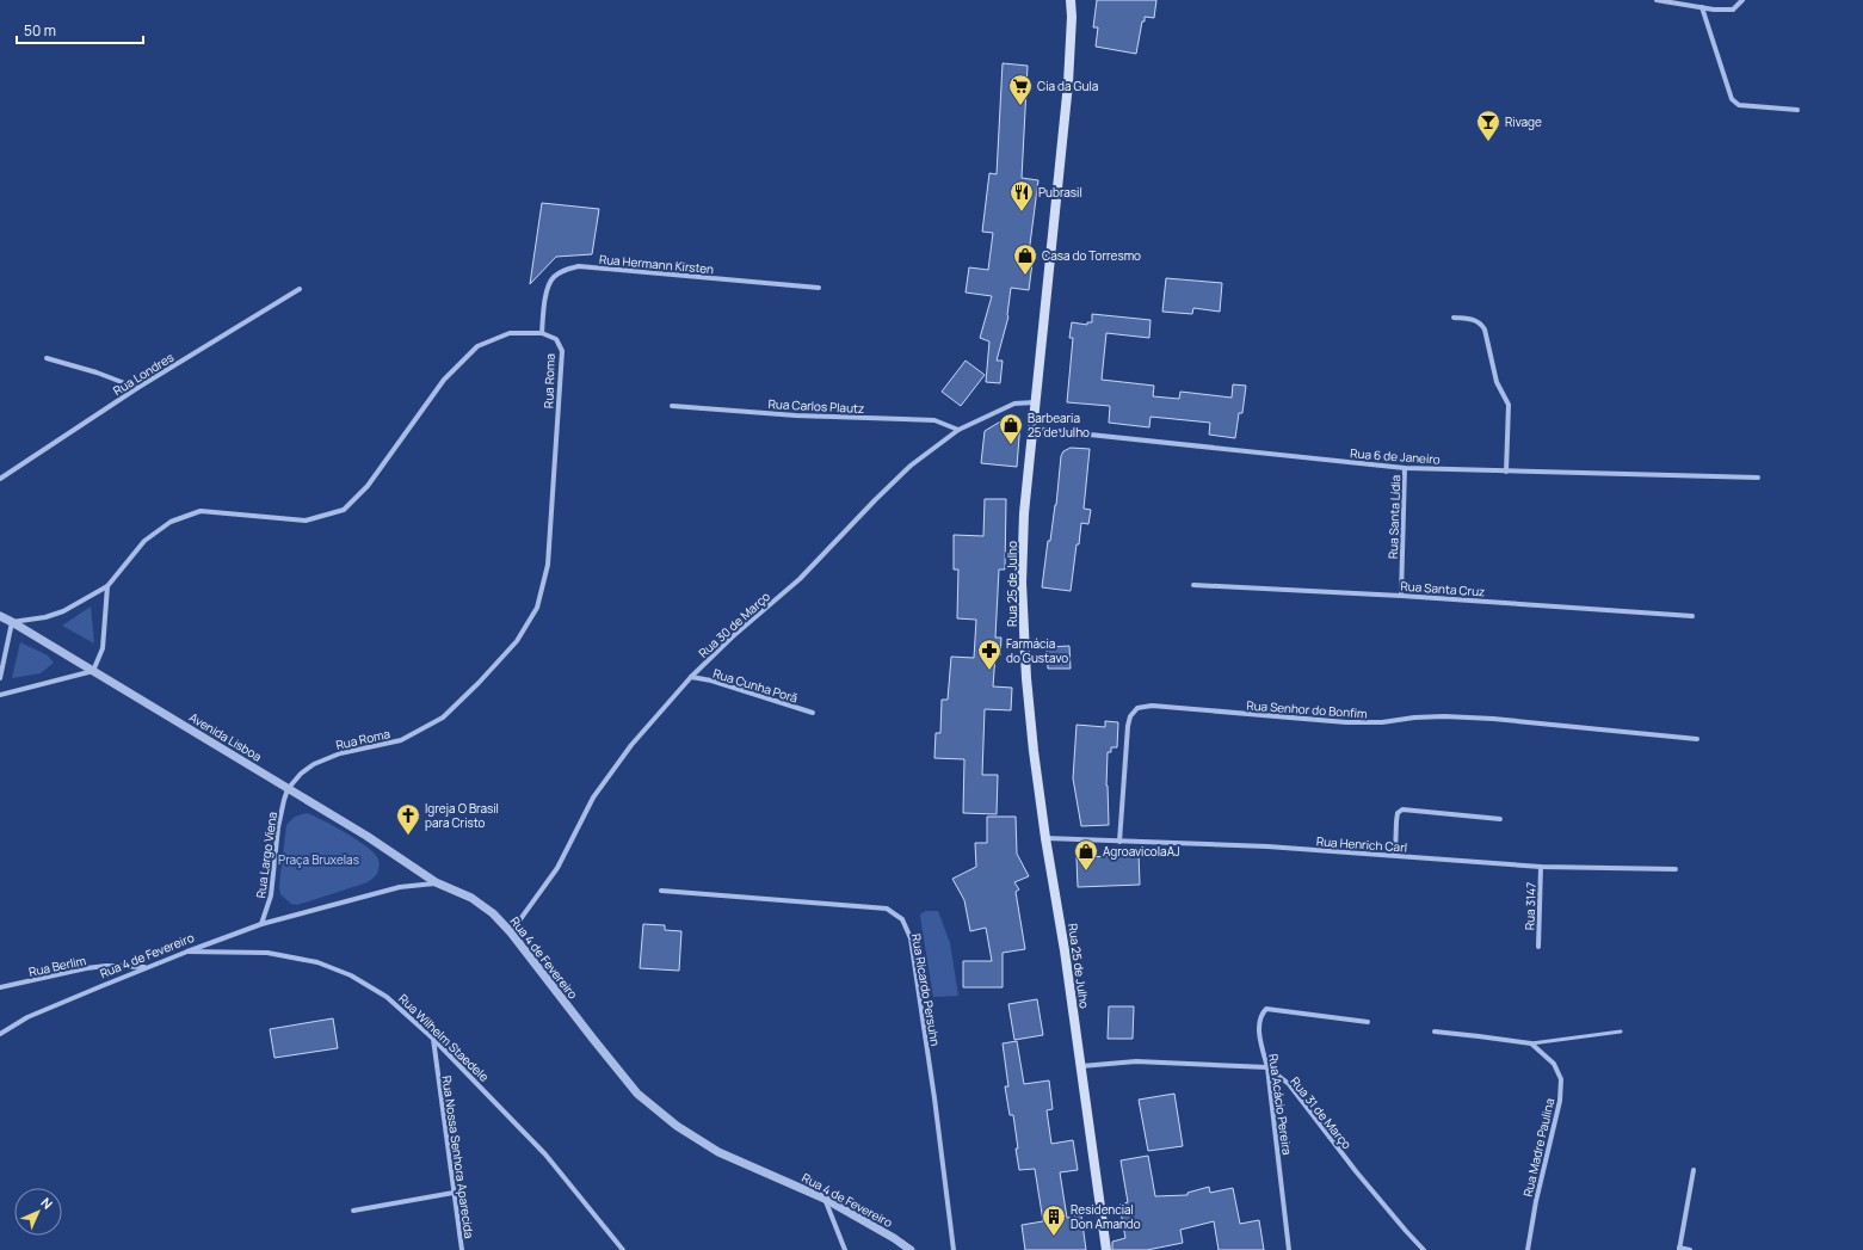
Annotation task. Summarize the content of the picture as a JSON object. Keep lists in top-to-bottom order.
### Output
{
  "streets": {
    "main road": ["Rua 25 de Julho"],
    "street": [
      "Rua Hermann Kirsten",
      "Rua Londres",
      "Rua Roma",
      "Rua Carlos Plautz",
      "Rua 6 de Janeiro",
      "Rua Santa Lídia",
      "Rua Santa Cruz",
      "Rua 30 de Março",
      "Rua Cunha Porã",
      "Rua Senhor do Bonfim",
      "Avenida Lisboa",
      "Rua Henrich Carl",
      "Rua Largo Viena",
      "Rua 3147",
      "Rua 4 de Fevereiro",
      "Rua Berlim",
      "Rua Ricardo Persuhn",
      "Rua Wilhelm Staedele",
      "Rua Acácio Pereira",
      "Rua 31 de Março",
      "Rua Madre Paulina",
      "Rua Nossa Senhora Aparecida"
    ]
  },
  "crossings": [
    ["Rua Hermann Kirsten", "Rua Roma"],
    ["Rua Roma", "Avenida Lisboa"],
    ["Rua Roma", "Rua Largo Viena"],
    ["Rua Carlos Plautz", "Rua 30 de Março"],
    ["Rua 6 de Janeiro", "Rua Santa Lídia"],
    ["Rua 6 de Janeiro", "Rua 25 de Julho"],
    ["Rua Santa Lídia", "Rua Santa Cruz"],
    ["Rua 25 de Julho", "Rua 30 de Março"],
    ["Rua 25 de Julho", "Rua Henrich Carl"],
    ["Rua 30 de Março", "Rua Cunha Porã"],
    ["Rua 30 de Março", "Rua 4 de Fevereiro"],
    ["Rua Senhor do Bonfim", "Rua Henrich Carl"],
    ["Avenida Lisboa", "Rua Largo Viena"],
    ["Avenida Lisboa", "Rua 4 de Fevereiro"],
    ["Rua Henrich Carl", "Rua 3147"],
    ["Rua Largo Viena", "Rua 4 de Fevereiro"],
    ["Rua 4 de Fevereiro", "Rua Berlim"],
    ["Rua 4 de Fevereiro", "Rua Wilhelm Staedele"],
    ["Rua Wilhelm Staedele", "Rua Nossa Senhora Aparecida"],
    ["Rua Acácio Pereira", "Rua 31 de Março"]
  ],
  "parks": ["Praça Bruxelas"],
  "places": {
    "supermarket": ["Cia da Gula"],
    "bar": ["Rivage"],
    "restaurant": ["Pubrasil"],
    "shop": ["Casa do Torresmo", "Barbearia 25 de Julho", "AgroavicolaAJ"],
    "pharmacy": ["Farmácia do Gustavo"],
    "church": ["Igreja O Brasil para Cristo"],
    "building": ["Residencial Don Amando"]
  },
  "scale_bar": "50 m",
  "north": "top right"
}
